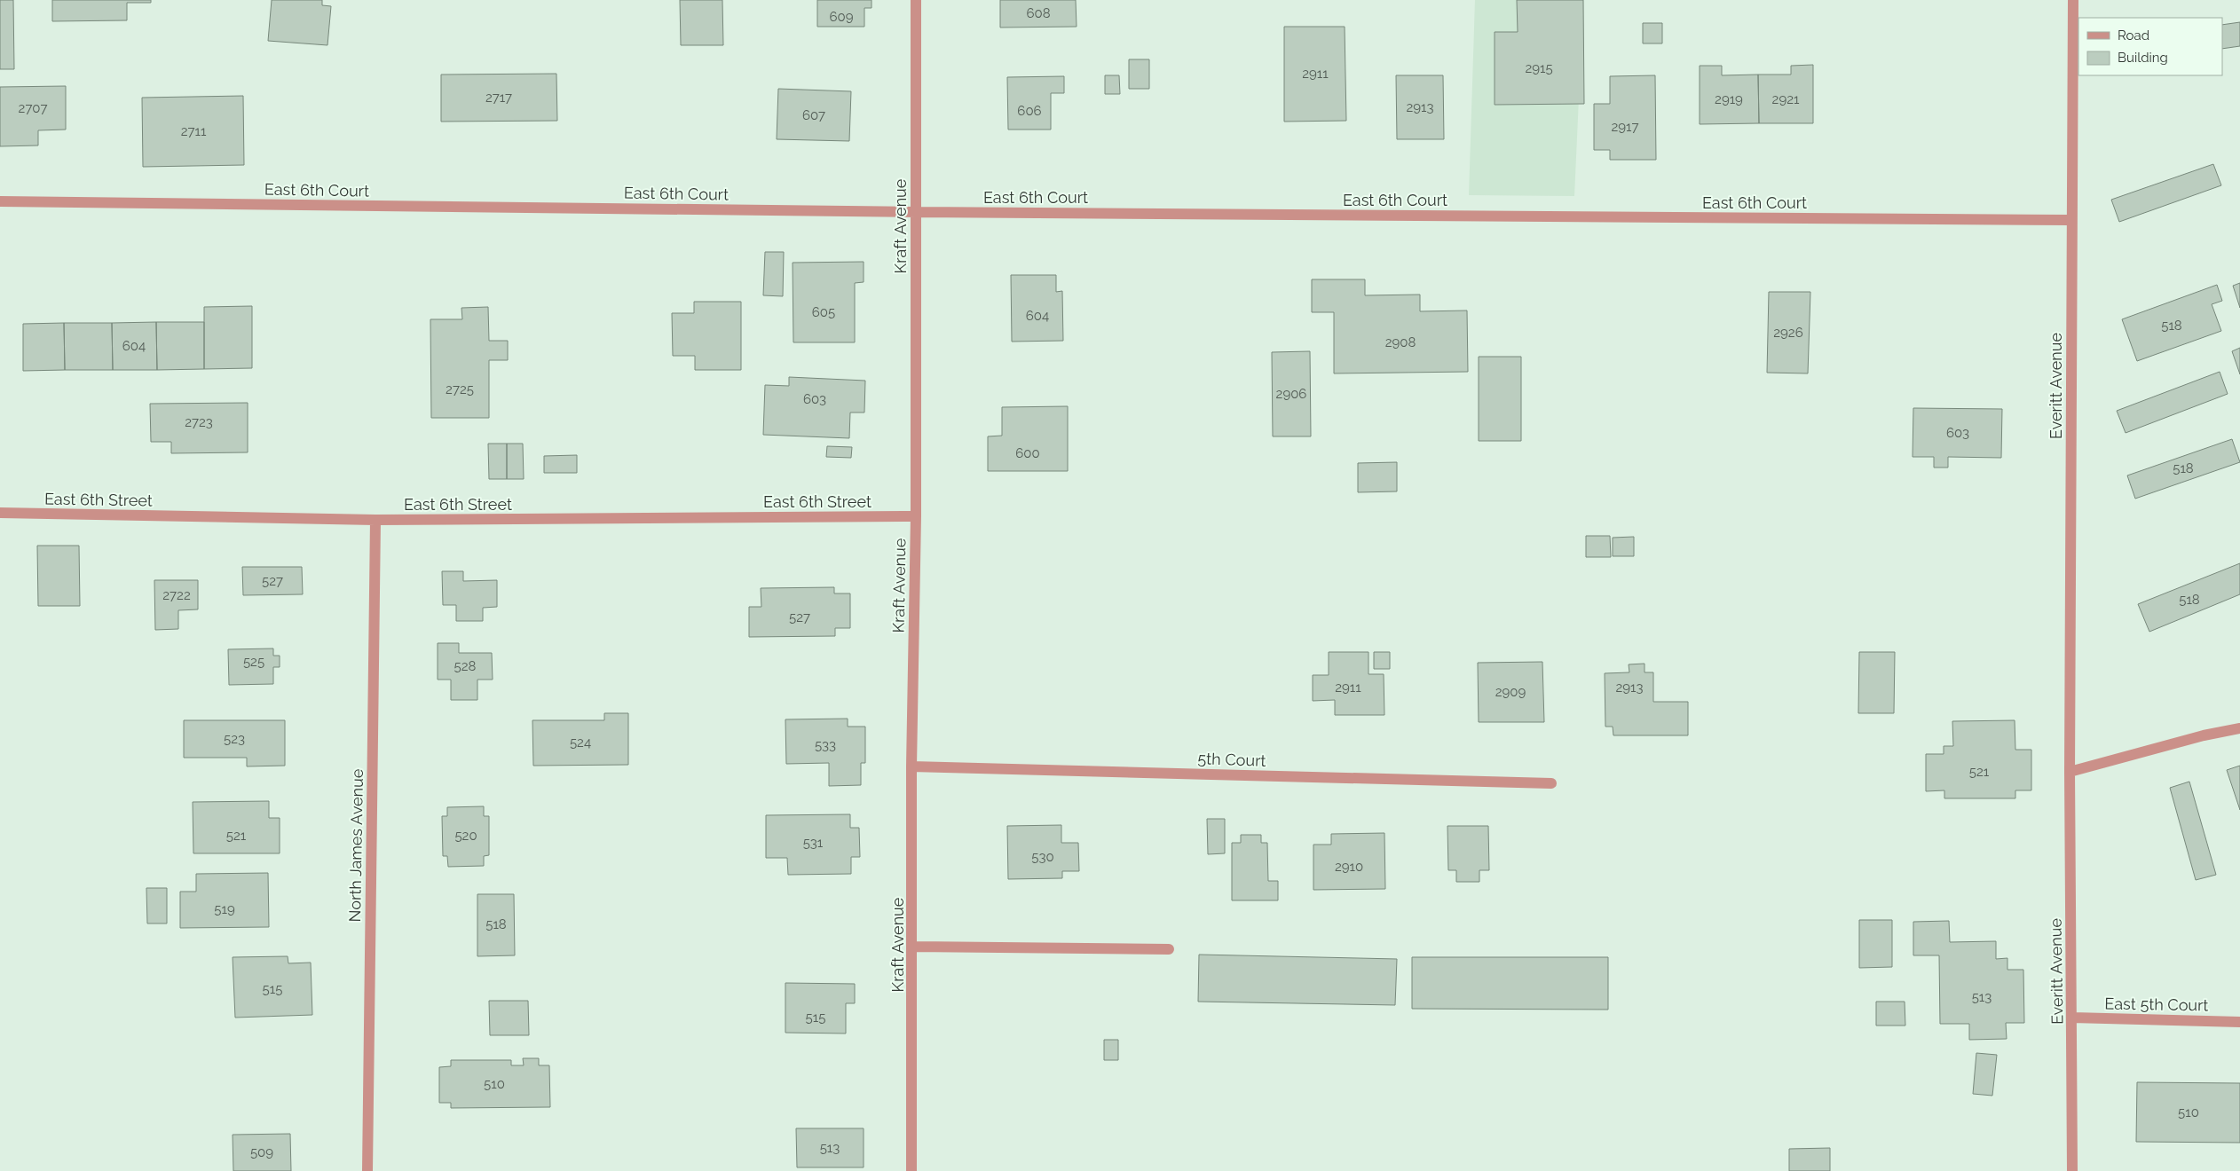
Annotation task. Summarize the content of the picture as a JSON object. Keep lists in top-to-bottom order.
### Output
{
  "streets": {
    "street": [
      "East 6th Court",
      "Kraft Avenue",
      "Everitt Avenue",
      "East 6th Street",
      "5th Court",
      "North James Avenue",
      "East 5th Court"
    ]
  },
  "crossings": [
    ["East 6th Court", "Kraft Avenue"],
    ["East 6th Court", "Everitt Avenue"],
    ["Kraft Avenue", "East 6th Street"],
    ["Kraft Avenue", "5th Court"],
    ["Everitt Avenue", "East 5th Court"],
    ["East 6th Street", "North James Avenue"]
  ],
  "house_numbers": [
    "608",
    "609",
    "2915",
    "2911",
    "2717",
    "2919",
    "2921",
    "2913",
    "2707",
    "606",
    "607",
    "2917",
    "2711",
    "605",
    "604",
    "518",
    "2926",
    "2908",
    "604",
    "2725",
    "2906",
    "603",
    "2723",
    "603",
    "600",
    "518",
    "527",
    "2722",
    "518",
    "527",
    "525",
    "528",
    "2911",
    "2913",
    "2909",
    "523",
    "524",
    "533",
    "521",
    "521",
    "520",
    "531",
    "530",
    "2910",
    "519",
    "518",
    "515",
    "513",
    "515",
    "510",
    "510",
    "513",
    "509"
  ],
  "legend": ["Road", "Building"]
}
